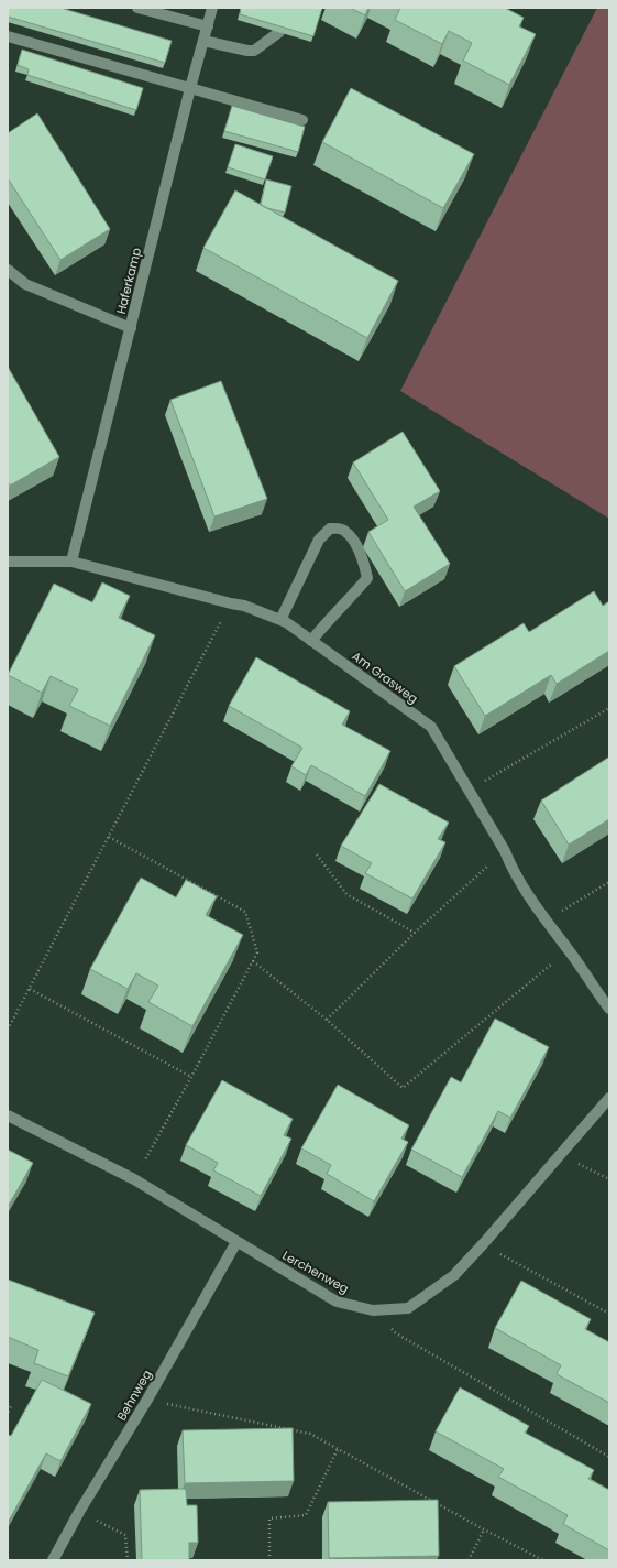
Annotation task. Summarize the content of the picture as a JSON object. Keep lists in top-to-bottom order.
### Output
{
  "streets": {
    "street": [
      "Haferkamp",
      "Am Grasweg",
      "Lerchenweg",
      "Behnweg"
    ]
  },
  "crossings": [
    ["Haferkamp", "Am Grasweg"],
    ["Lerchenweg", "Behnweg"]
  ]
}
